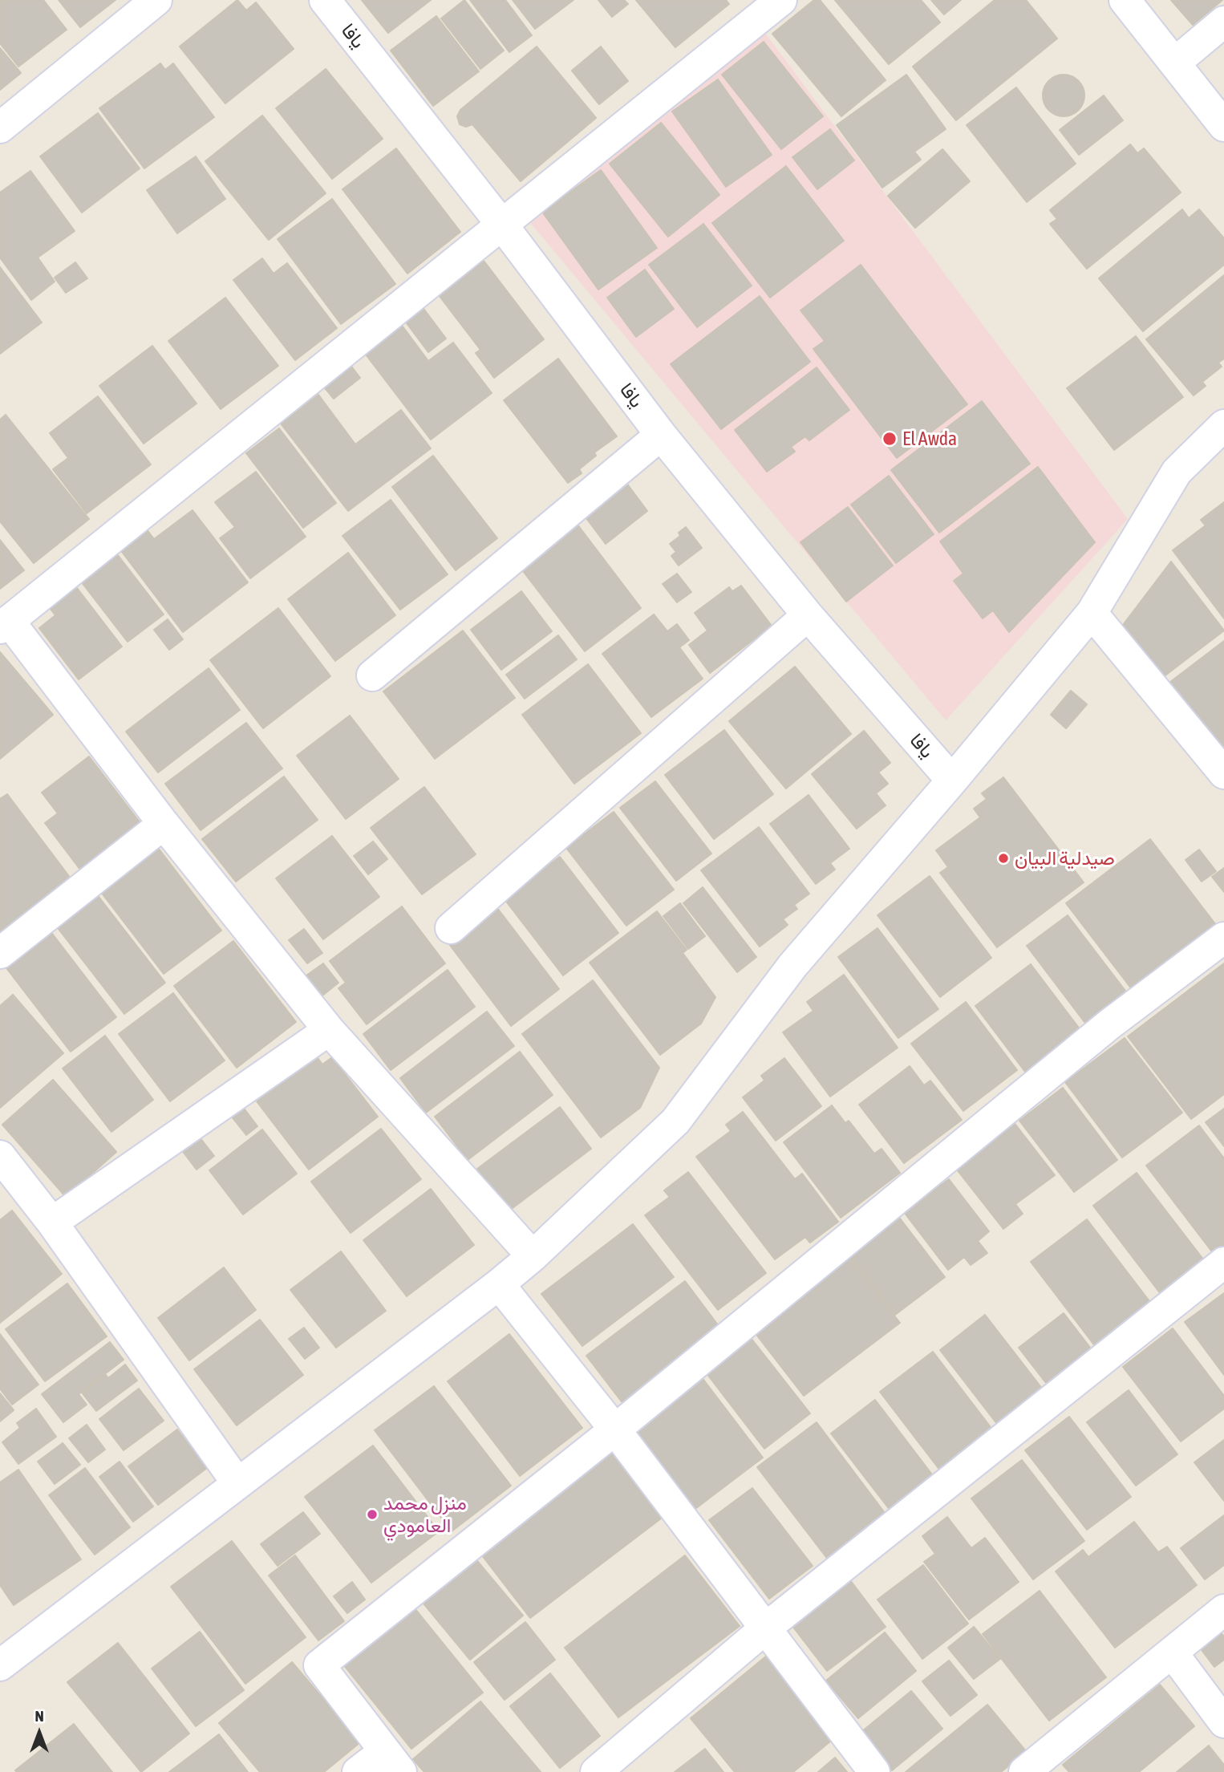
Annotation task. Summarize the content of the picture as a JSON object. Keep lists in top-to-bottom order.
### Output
{
  "streets": {
    "street": ["يافا"]
  },
  "places": ["El Awda", "صيدلية البيان", "منزل محمد العامودي"],
  "north": "top"
}
